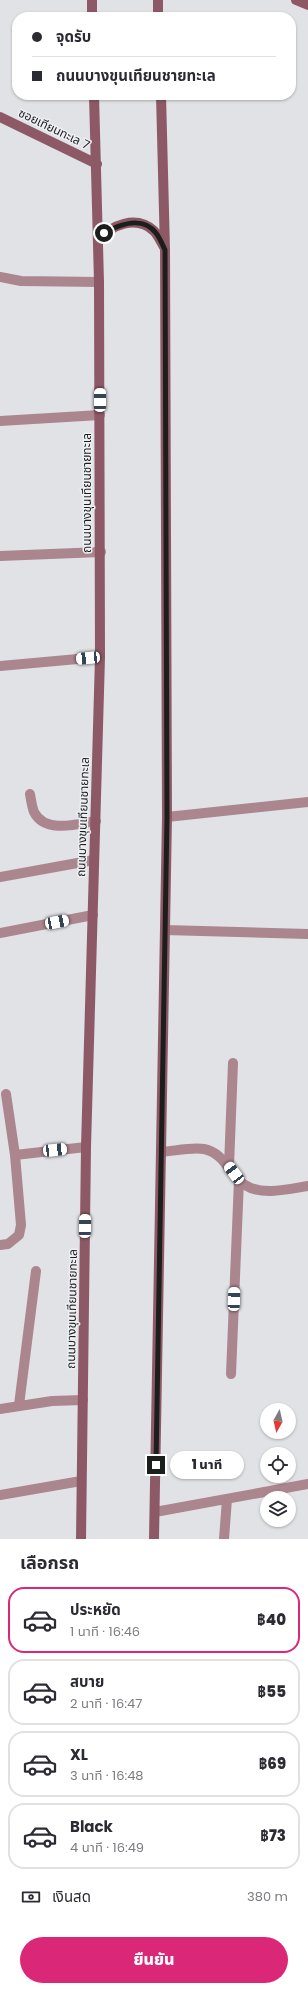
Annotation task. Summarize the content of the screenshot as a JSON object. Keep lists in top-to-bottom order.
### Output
{
  "streets": {
    "main road": ["ซอยเทียนทะเล 7", "ถนนบางขุนเทียนชายทะเล"]
  },
  "crossings": [
    ["ซอยเทียนทะเล 7", "ถนนบางขุนเทียนชายทะเล"]
  ],
  "north": "bottom",
  "page": {
    "banner": ["จุดรับ", "ถนนบางขุนเทียนชายทะเล"],
    "bubble": "1 นาที",
    "heading": "เลือกรถ",
    "list": [
      {
        "name": "ประหยัด",
        "note": "1 นาที · 16:46",
        "value": "฿40"
      },
      {
        "name": "สบาย",
        "note": "2 นาที · 16:47",
        "value": "฿55"
      },
      {
        "name": "XL",
        "note": "3 นาที · 16:48",
        "value": "฿69"
      },
      {
        "name": "Black",
        "note": "4 นาที · 16:49",
        "value": "฿73"
      }
    ],
    "pay": ["เงินสด", "380 m"],
    "buttons": "ยืนยัน"
  }
}
